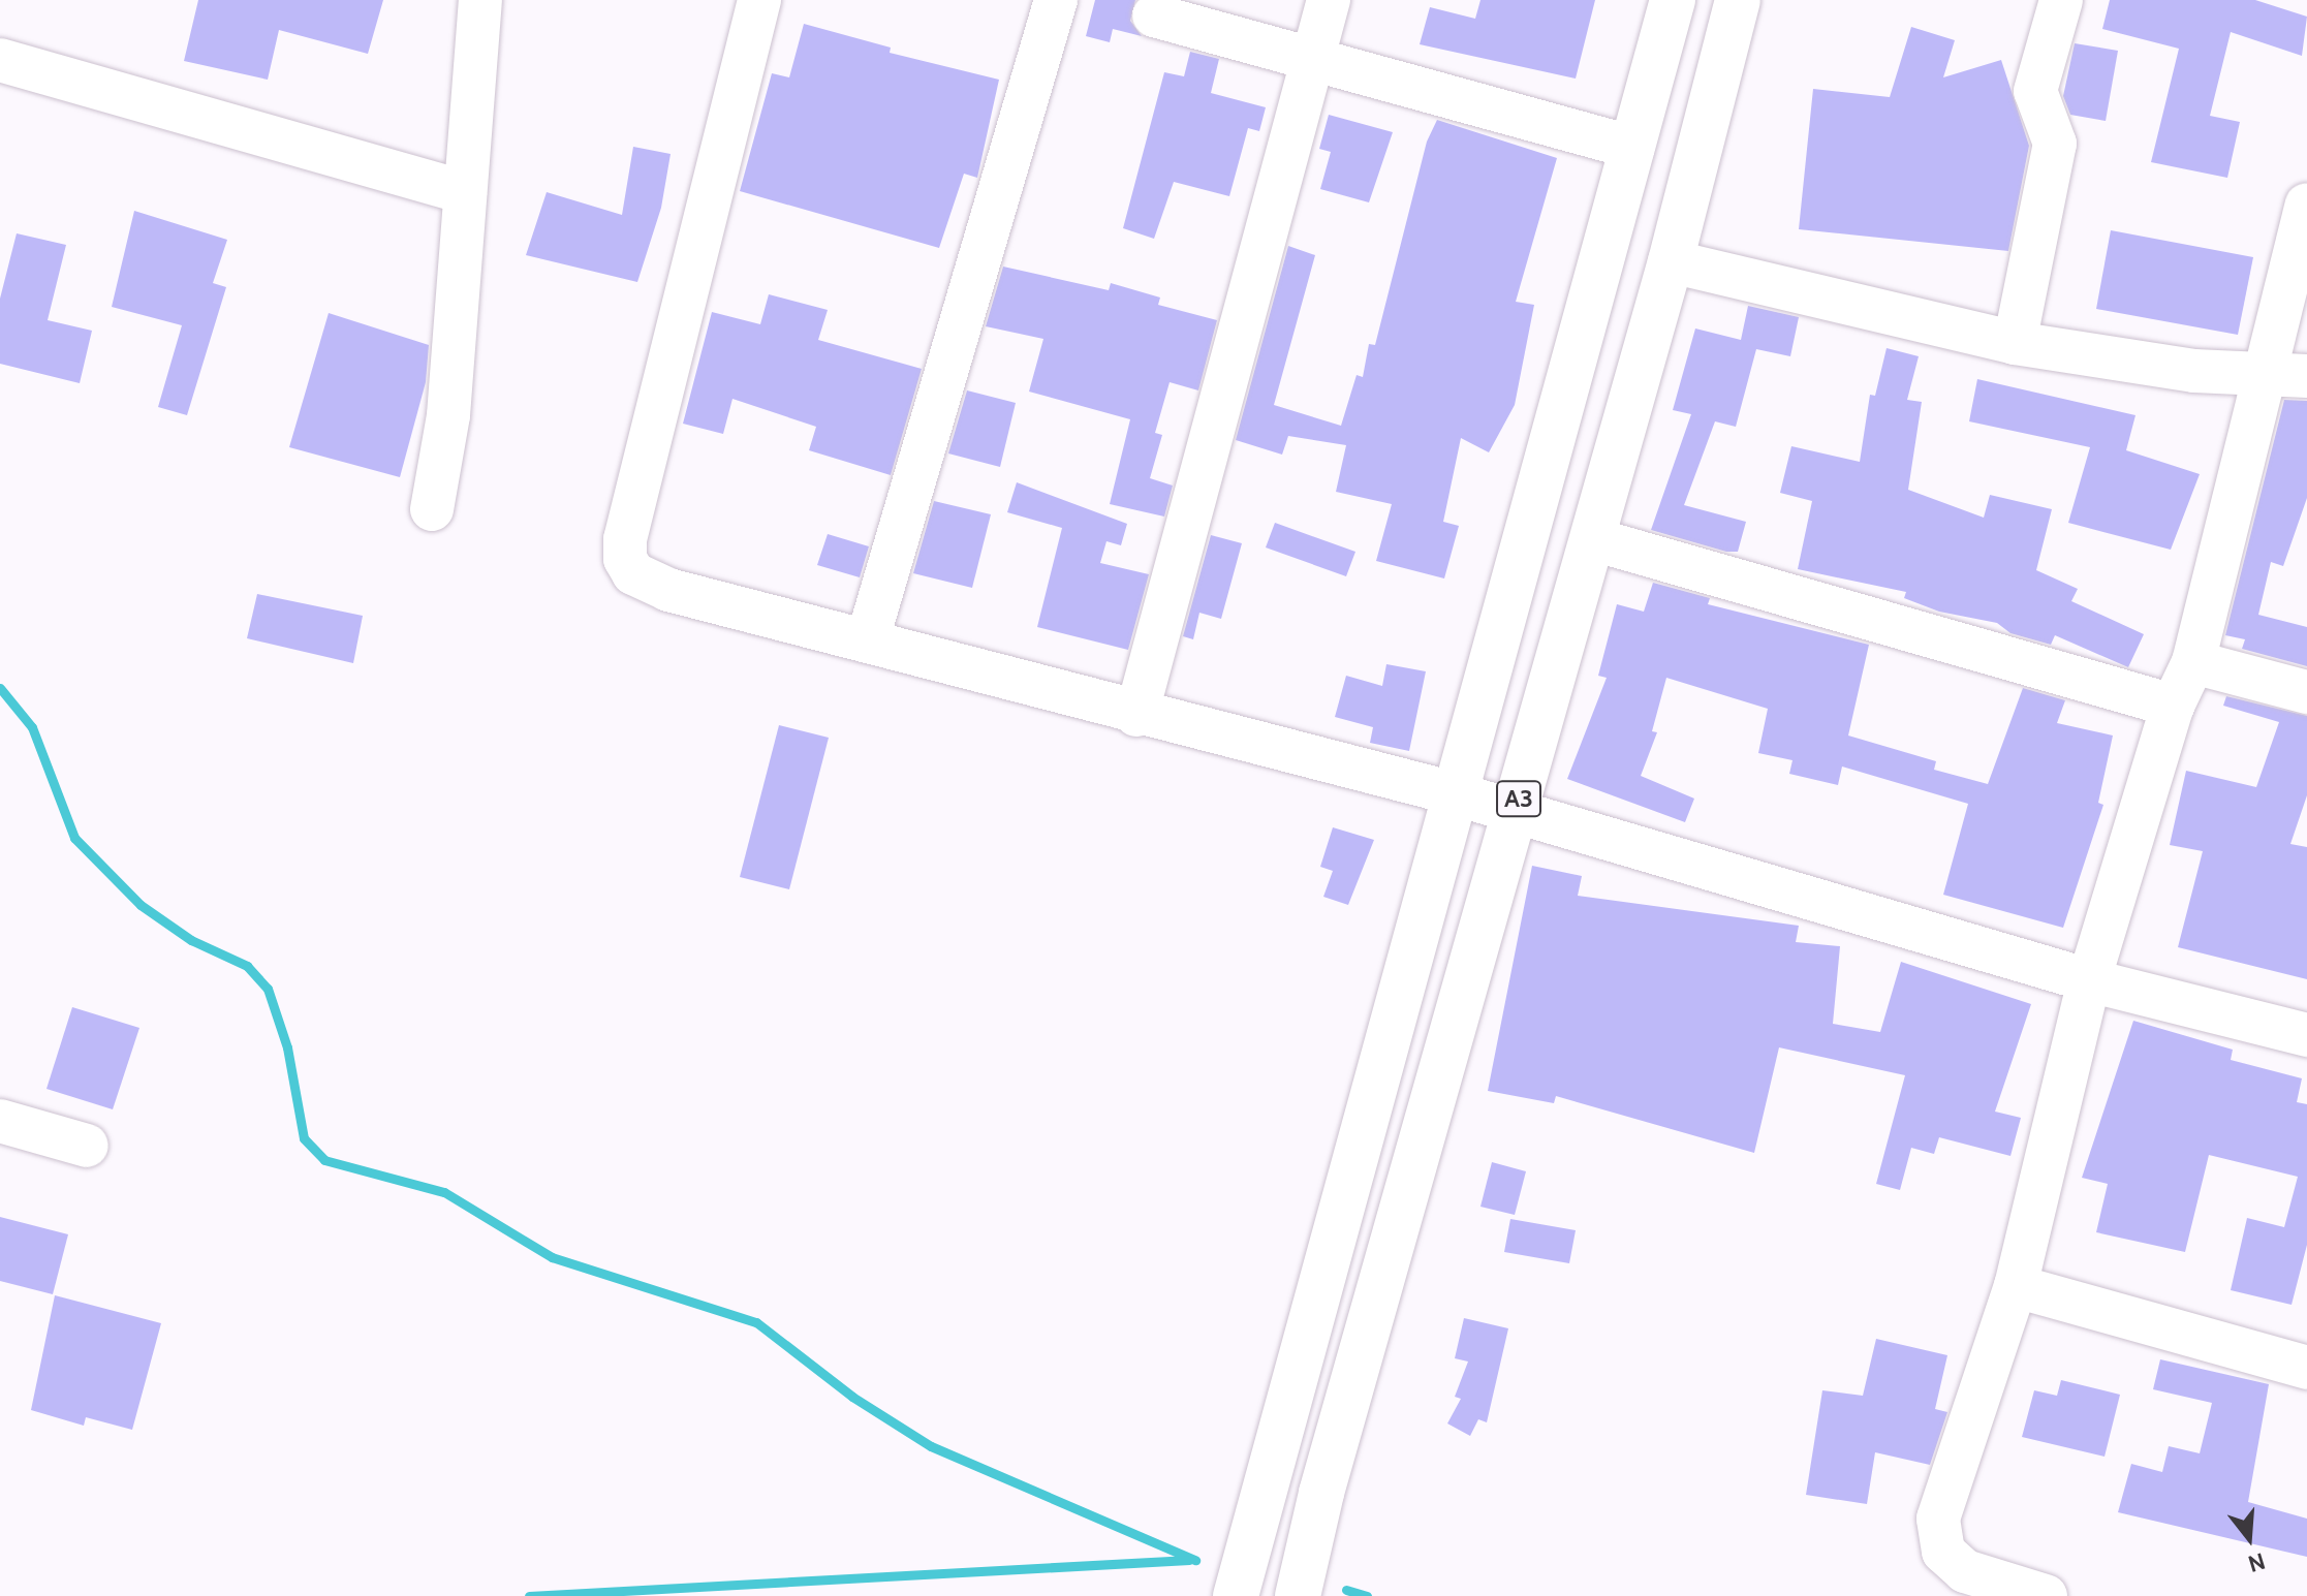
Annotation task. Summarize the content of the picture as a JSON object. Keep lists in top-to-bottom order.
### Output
{
  "streets": {
    "highway": ["A3"]
  },
  "north": "bottom"
}
